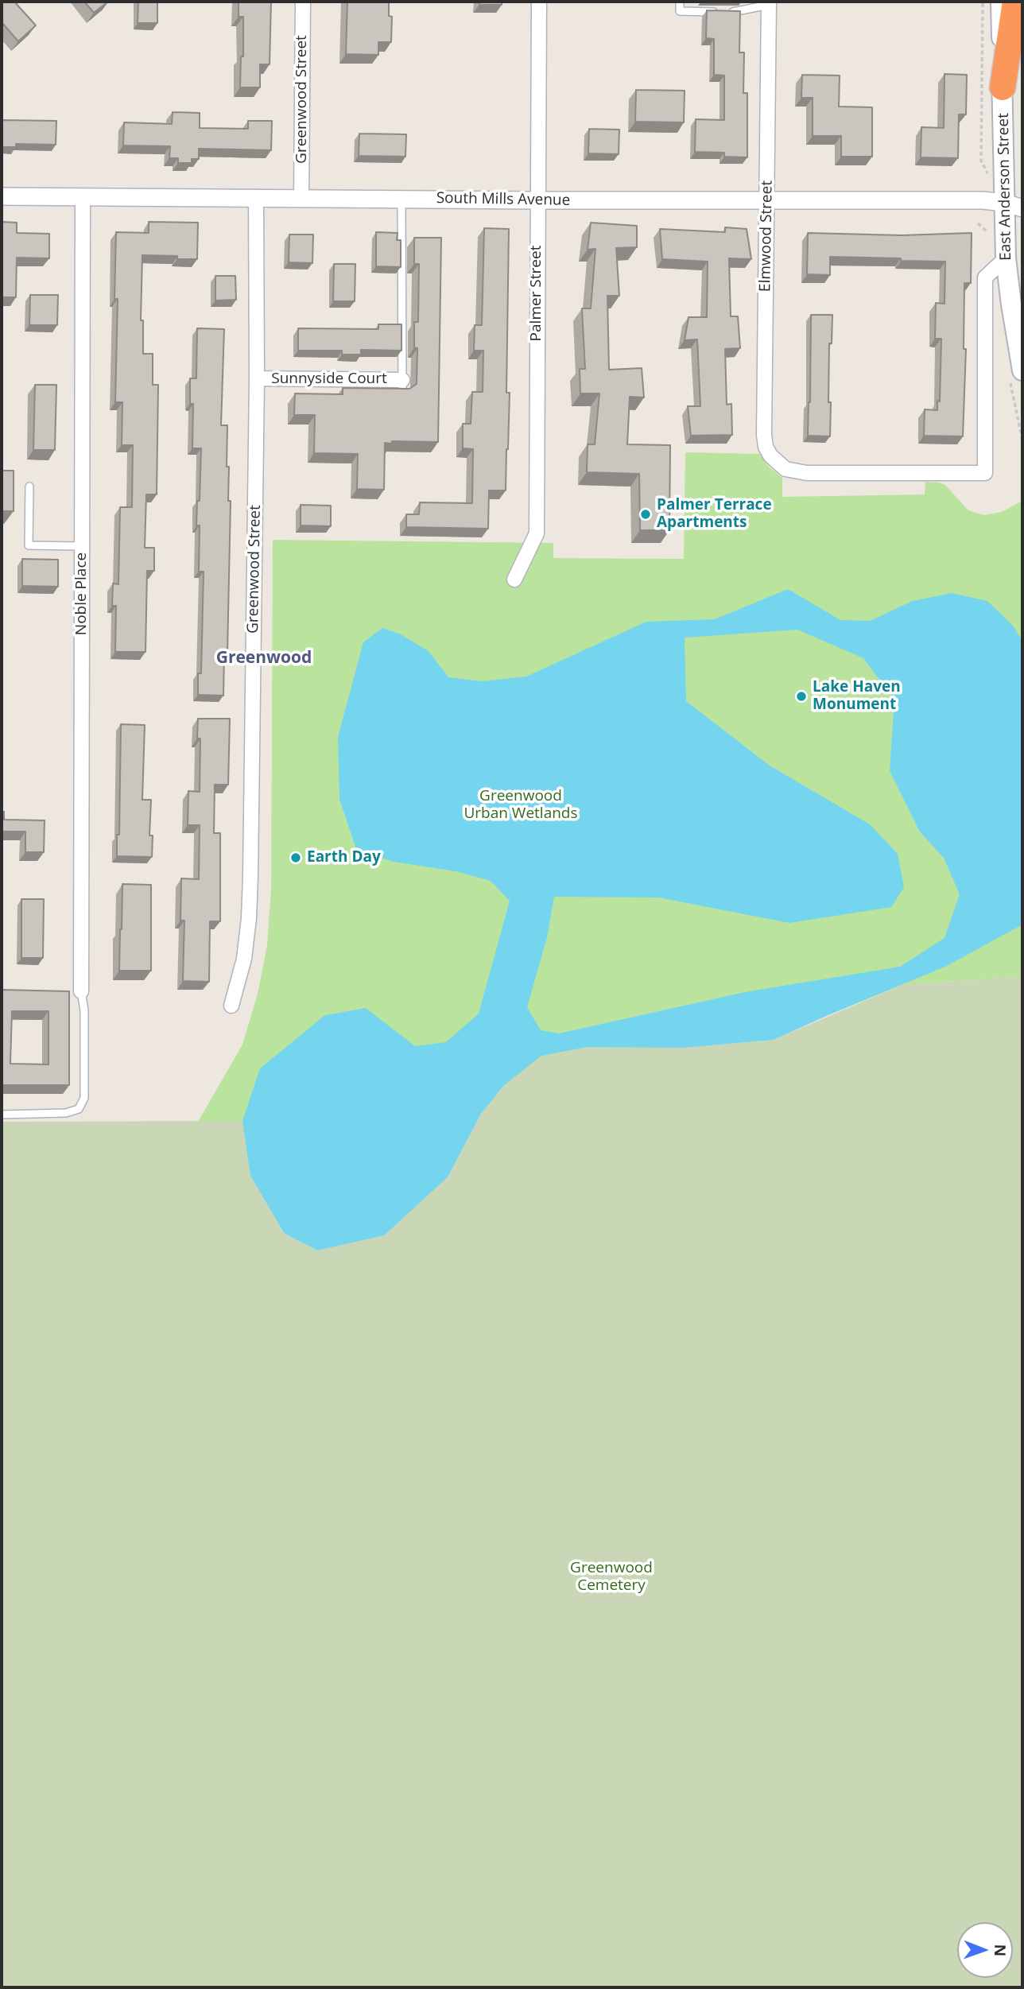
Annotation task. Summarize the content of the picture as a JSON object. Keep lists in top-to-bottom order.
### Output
{
  "streets": {
    "main road": ["East Anderson Street"],
    "street": [
      "Greenwood Street",
      "South Mills Avenue",
      "Elmwood Street",
      "Palmer Street",
      "Sunnyside Court",
      "Noble Place"
    ]
  },
  "crossings": [
    ["Greenwood Street", "South Mills Avenue"],
    ["Greenwood Street", "Sunnyside Court"],
    ["East Anderson Street", "South Mills Avenue"],
    ["East Anderson Street", "Elmwood Street"],
    ["South Mills Avenue", "Elmwood Street"],
    ["South Mills Avenue", "Palmer Street"],
    ["South Mills Avenue", "Noble Place"]
  ],
  "districts": ["Greenwood"],
  "parks": ["Greenwood Urban Wetlands", "Greenwood Cemetery"],
  "places": ["Palmer Terrace Apartments", "Lake Haven Monument", "Earth Day"],
  "north": "right"
}
